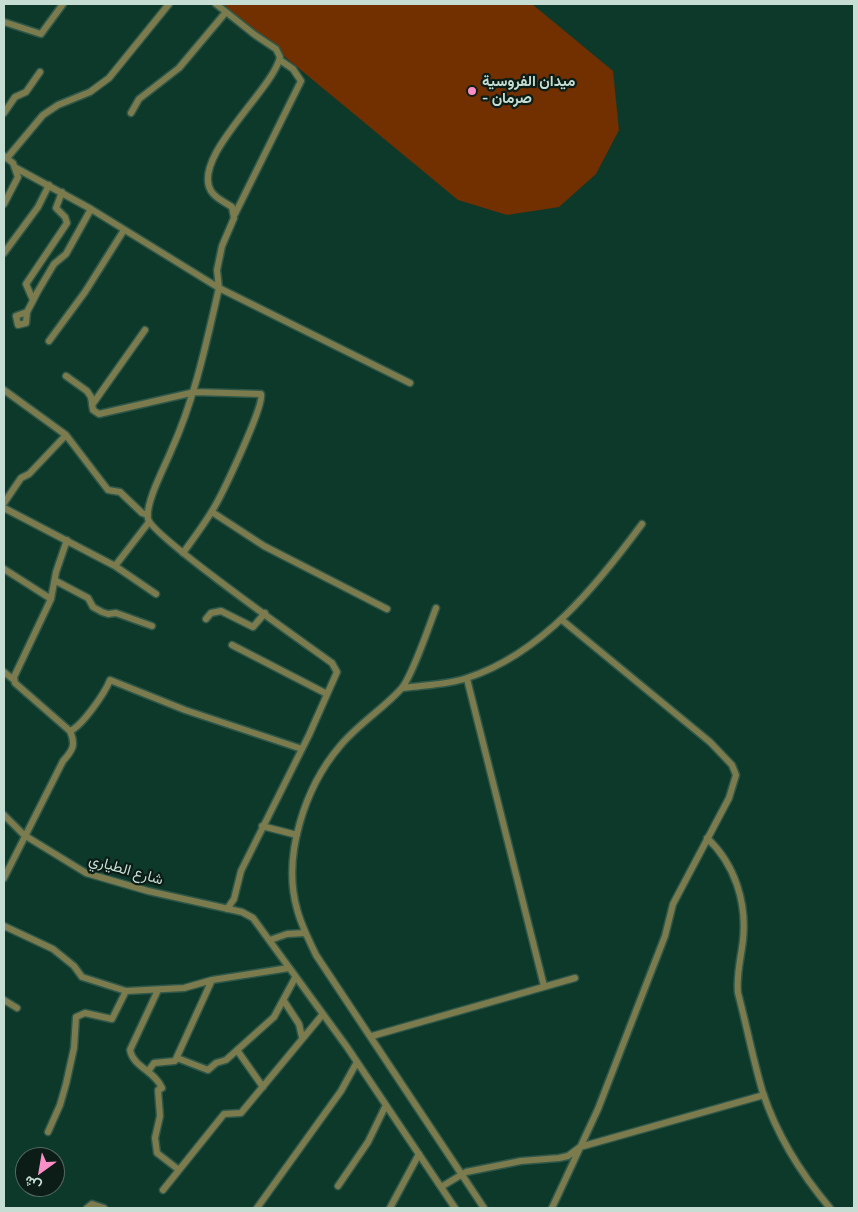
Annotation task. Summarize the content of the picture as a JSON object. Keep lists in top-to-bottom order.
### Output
{
  "streets": {
    "street": ["شارع الطياري"]
  },
  "places": ["ميدان الفروسية - صرمان"],
  "north": "bottom left"
}
